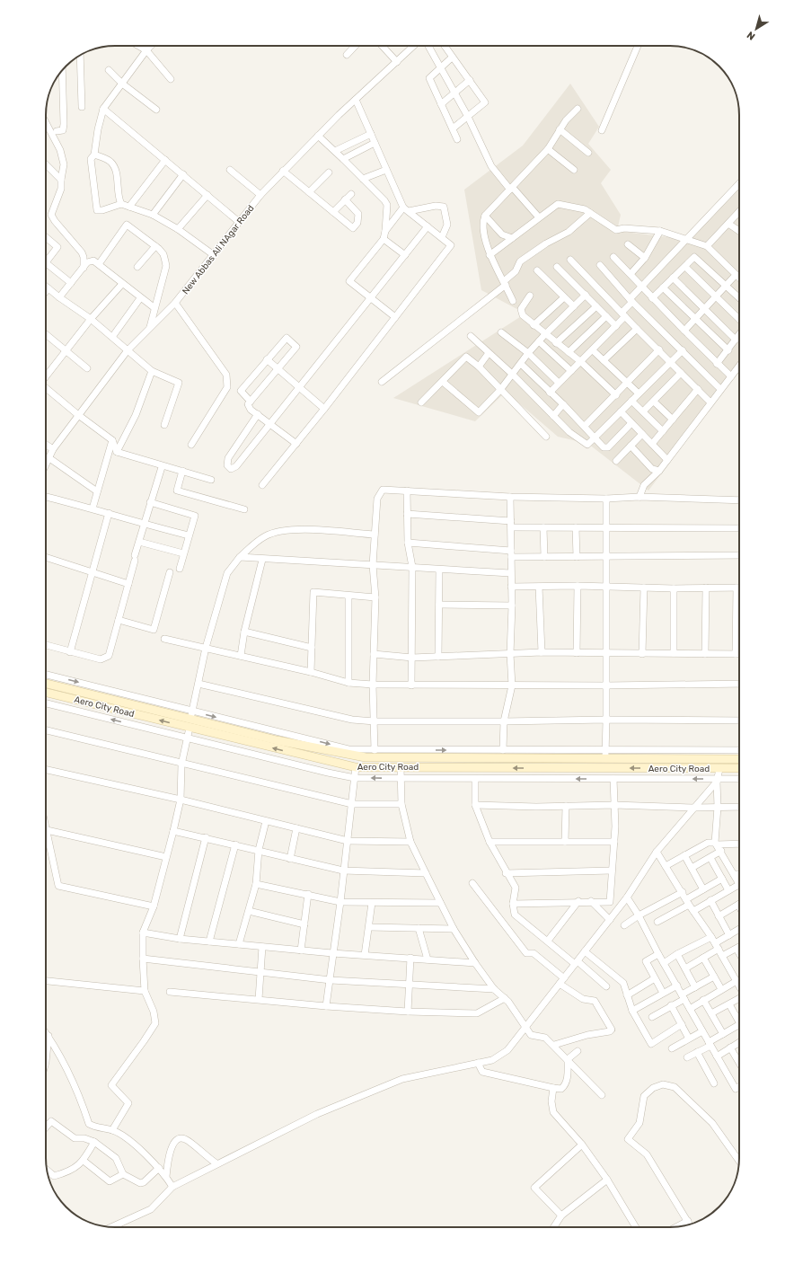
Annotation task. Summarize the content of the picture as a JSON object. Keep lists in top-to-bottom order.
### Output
{
  "streets": {
    "street": ["New Abbas Ali NAgar Road", "Aero City Road"]
  },
  "north": "bottom left"
}
